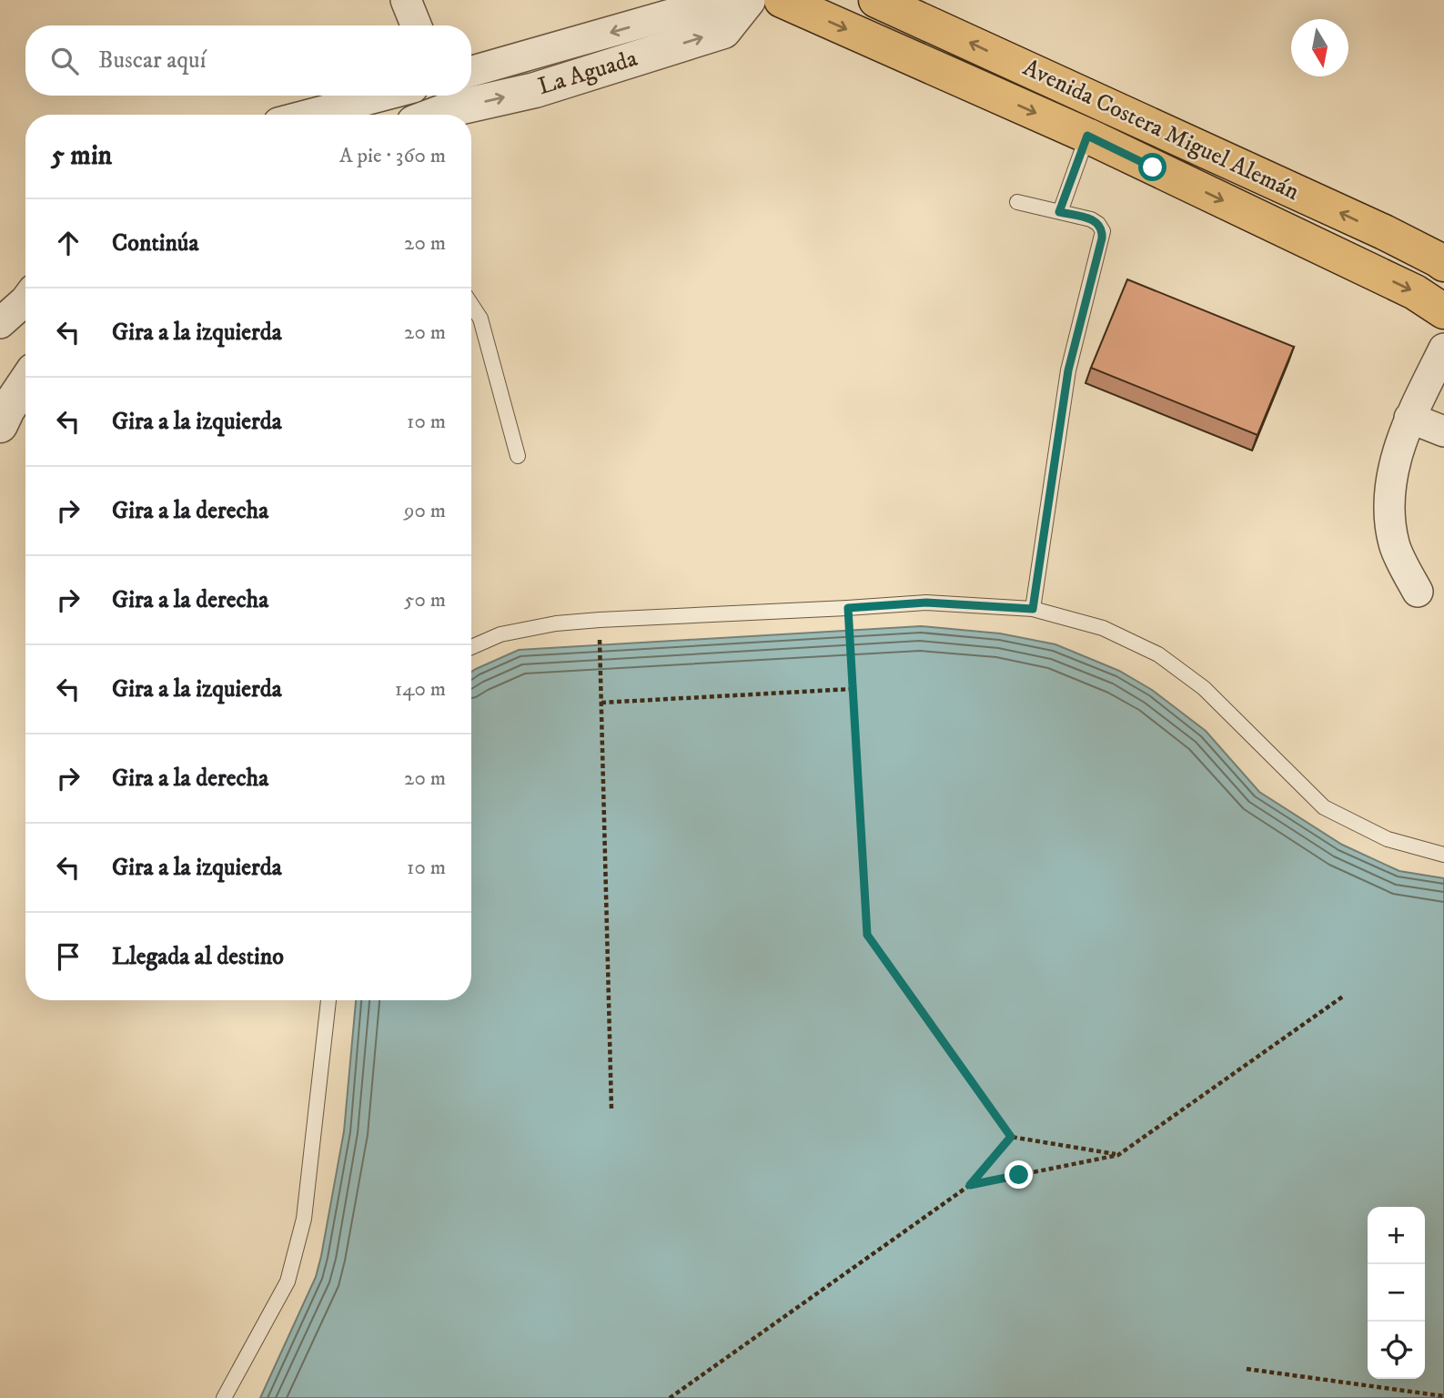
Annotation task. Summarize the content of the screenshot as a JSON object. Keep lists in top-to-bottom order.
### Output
{
  "streets": {
    "main road": ["Avenida Costera Miguel Alemán"],
    "street": ["La Aguada"]
  },
  "north": "bottom",
  "page": {
    "search": "Buscar aquí",
    "heading": ["5 min", "A pie · 360 m"],
    "list": [
      ["Continúa", "20 m"],
      ["Gira a la izquierda", "20 m"],
      ["Gira a la izquierda", "10 m"],
      ["Gira a la derecha", "90 m"],
      ["Gira a la derecha", "50 m"],
      ["Gira a la izquierda", "140 m"],
      ["Gira a la derecha", "20 m"],
      ["Gira a la izquierda", "10 m"],
      "Llegada al destino"
    ],
    "map_buttons": ["+", "−"]
  }
}
